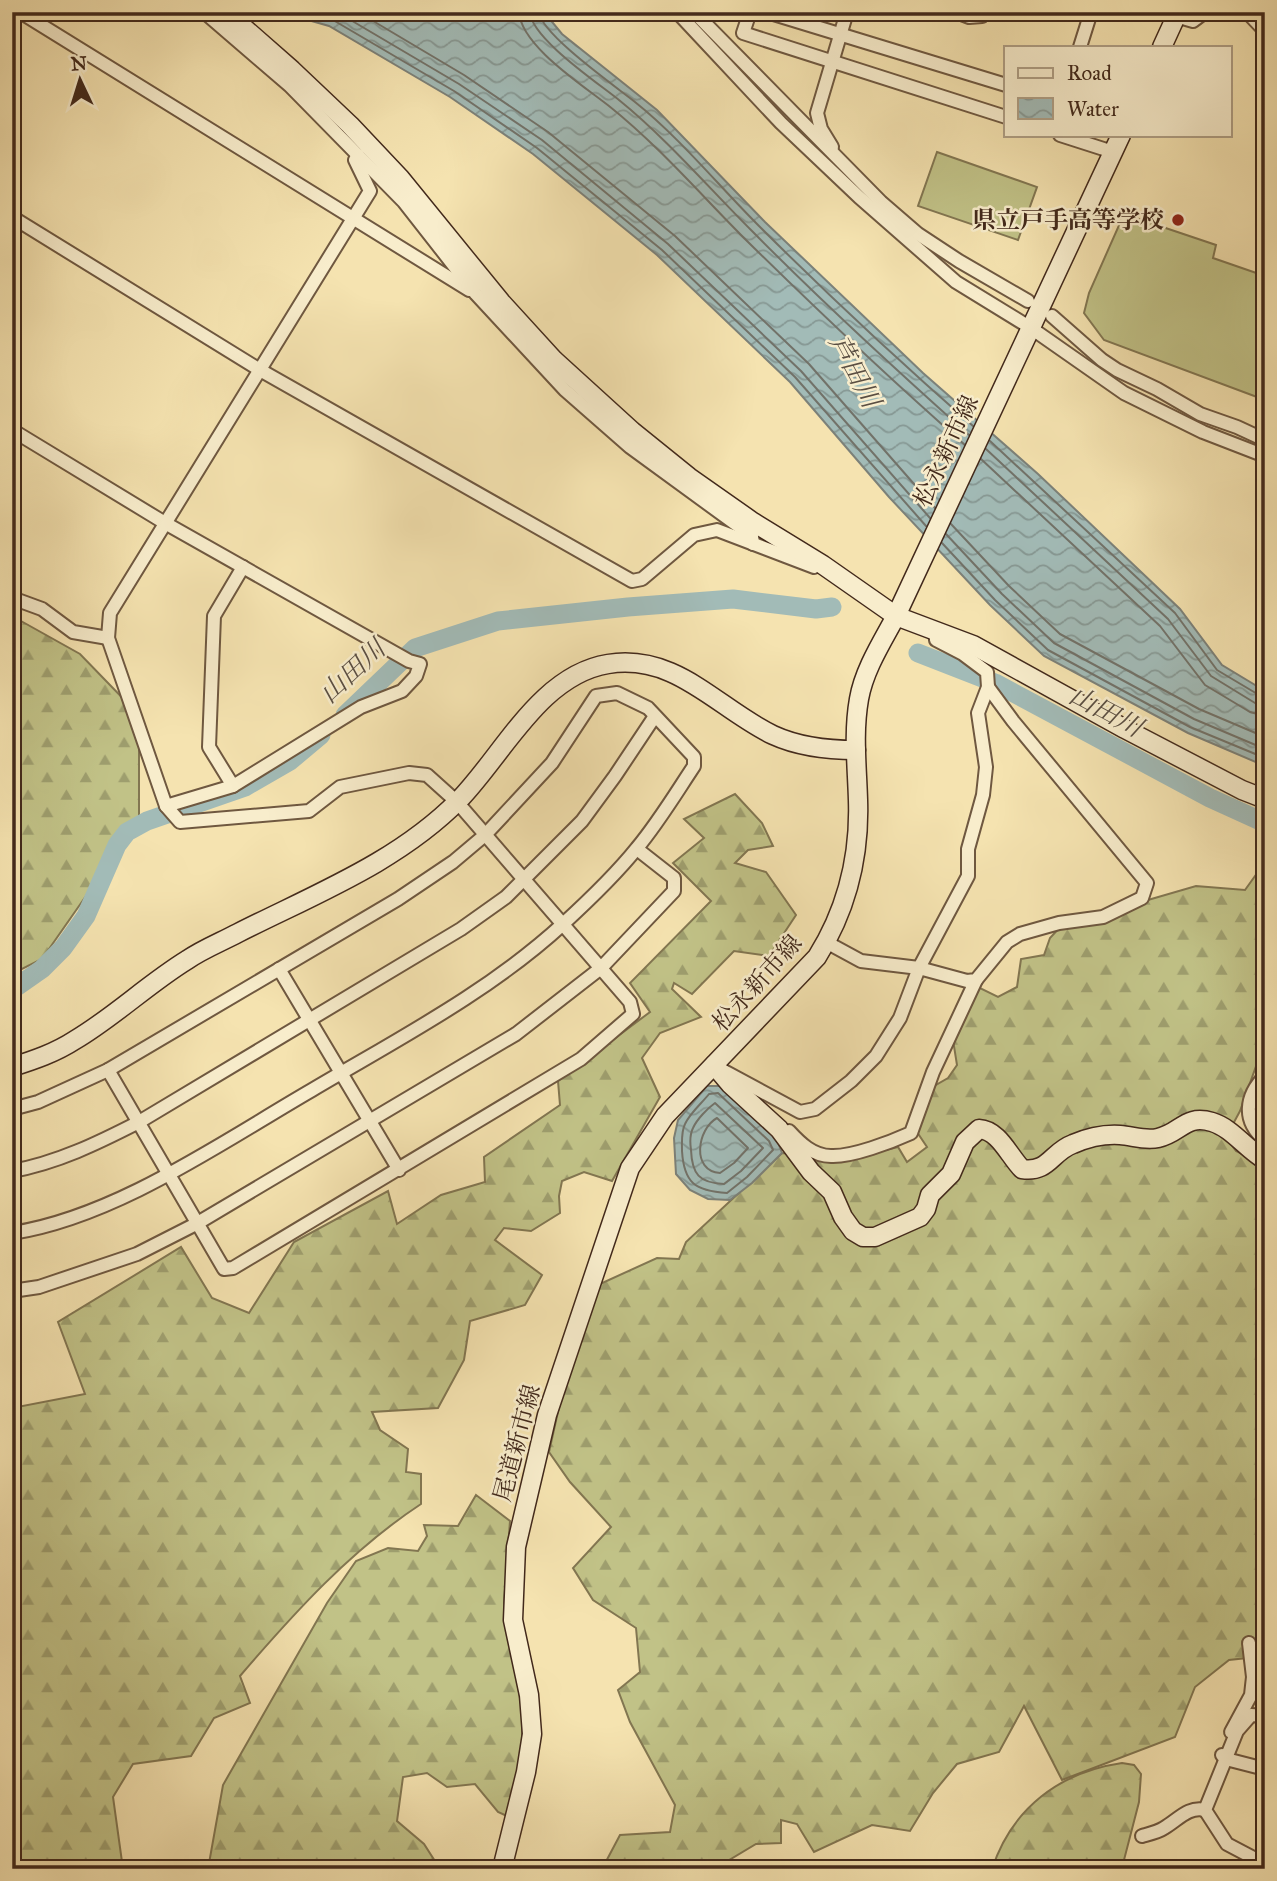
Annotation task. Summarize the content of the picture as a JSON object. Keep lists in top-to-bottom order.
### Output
{
  "streets": {
    "main road": ["松永新市線", "尾道新市線"]
  },
  "crossings": [
    ["松永新市線", "尾道新市線"]
  ],
  "water": ["芦田川", "山田川"],
  "places": ["県立戸手高等学校"],
  "legend": ["Road", "Water"],
  "north": "top"
}
